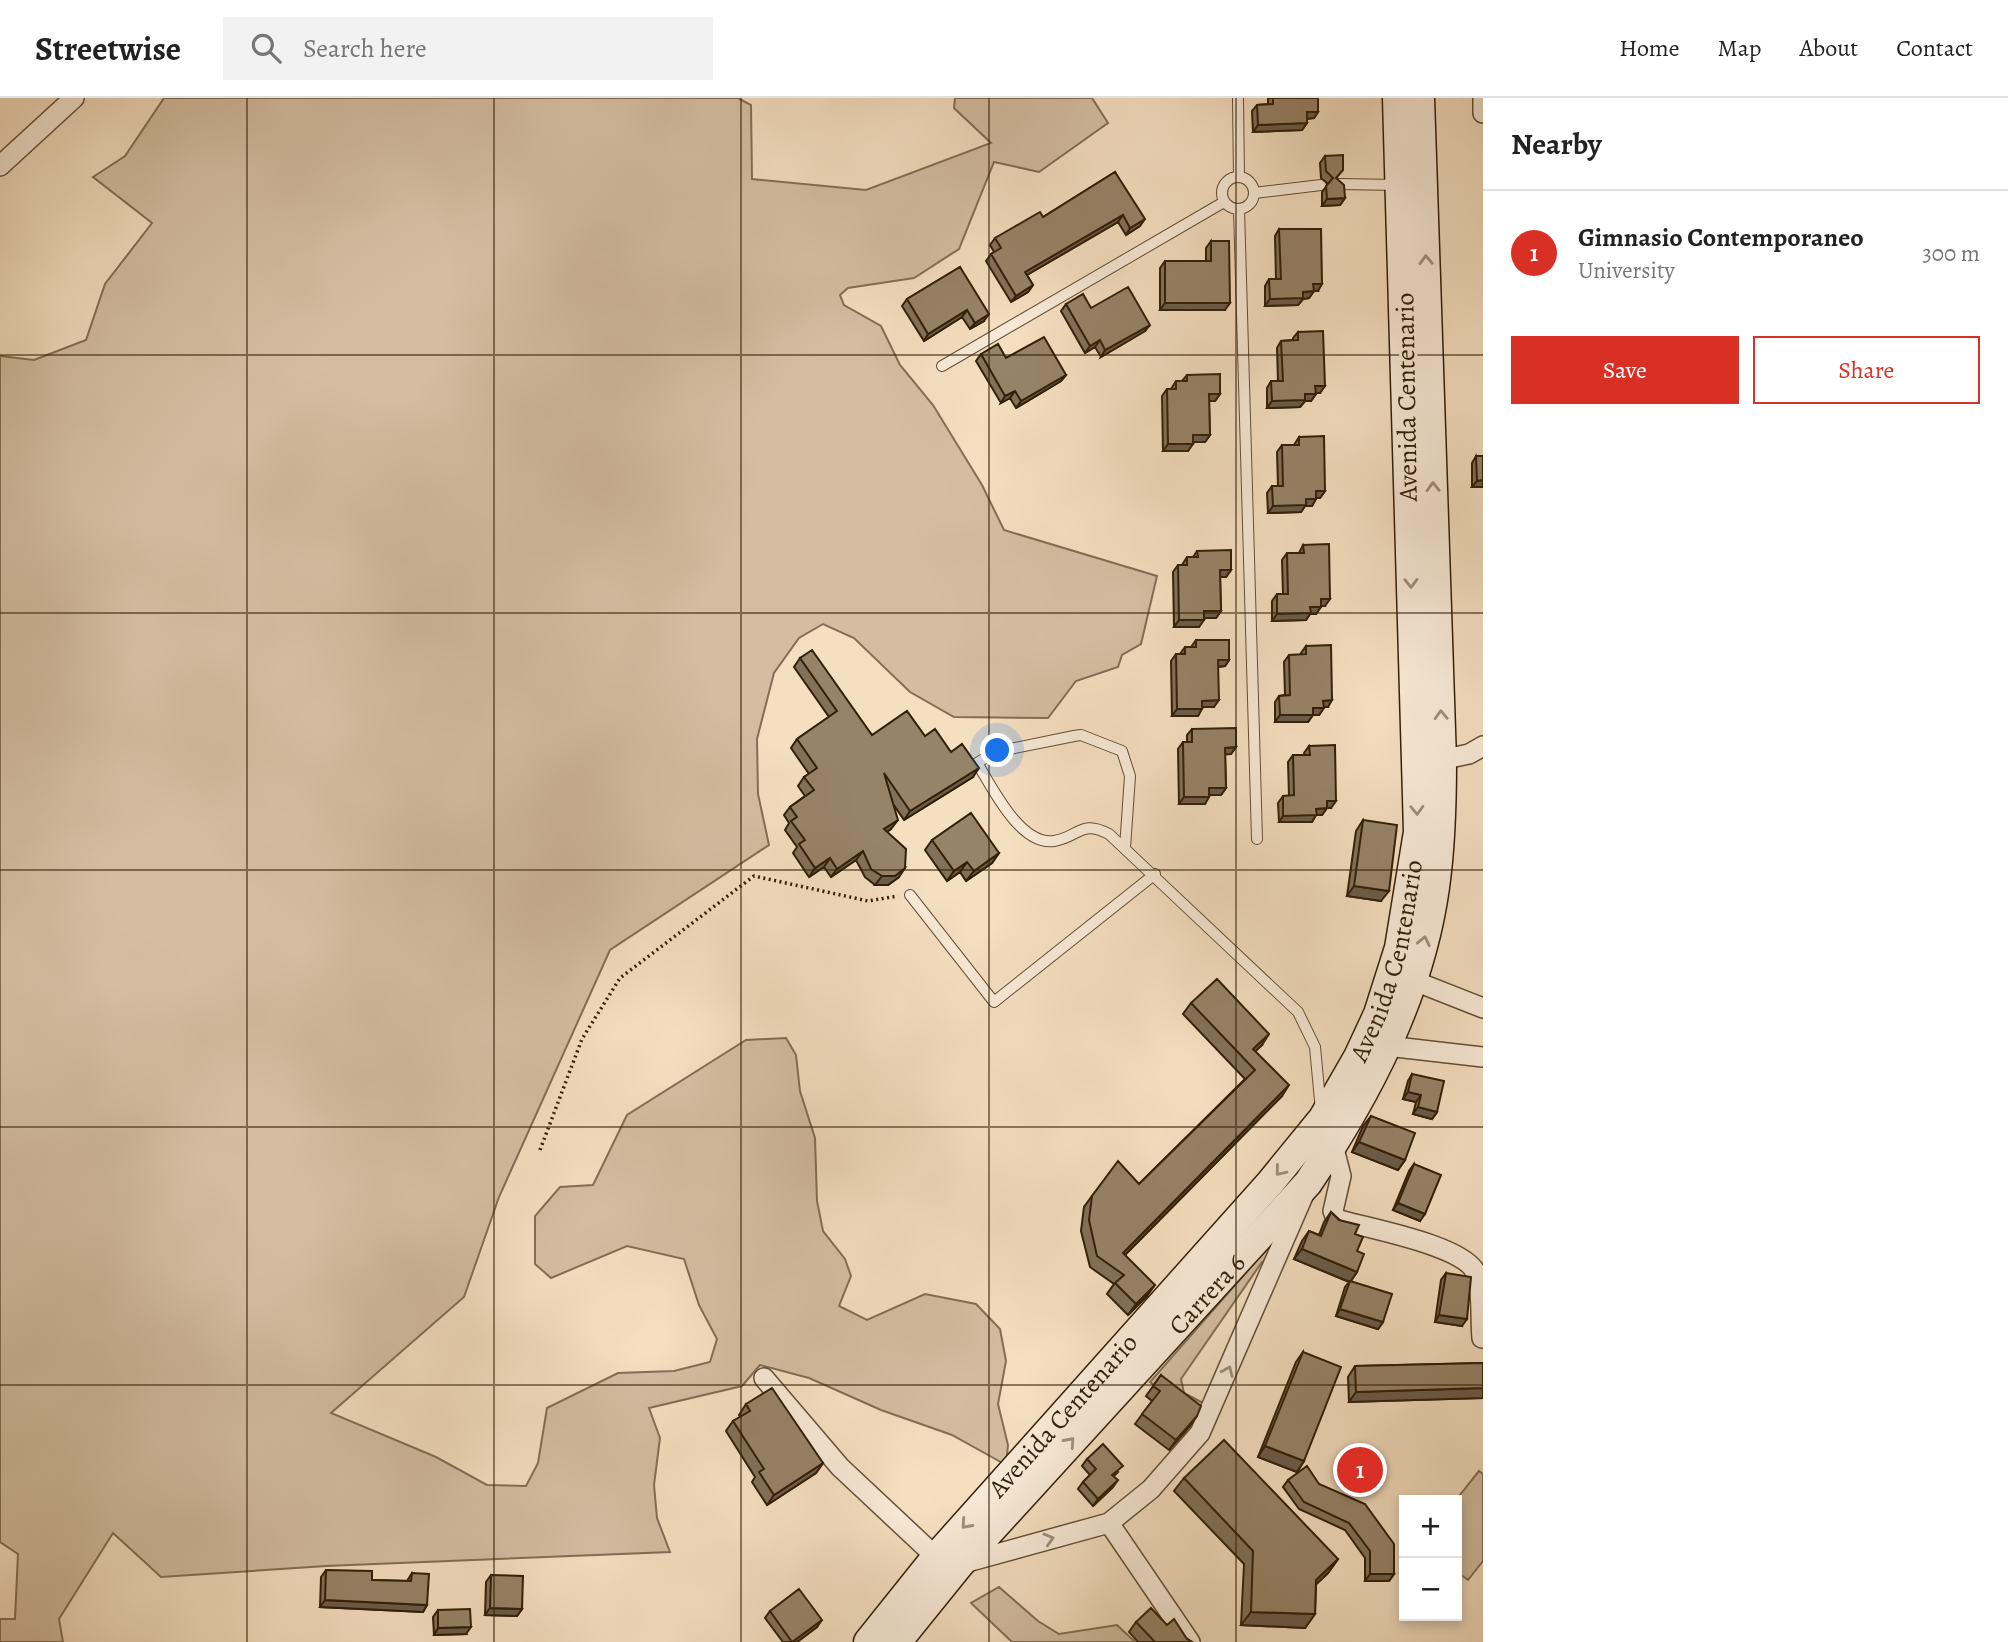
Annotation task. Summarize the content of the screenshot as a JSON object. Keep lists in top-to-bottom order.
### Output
{
  "streets": {
    "main road": ["Avenida Centenario", "Carrera 6"]
  },
  "crossings": [
    ["Avenida Centenario", "Carrera 6"]
  ],
  "one_way": ["Avenida Centenario", "Carrera 6"],
  "page": {
    "header": "Streetwise",
    "search": "Search here",
    "nav": [
      "Home",
      "Map",
      "About",
      "Contact"
    ],
    "heading": "Nearby",
    "list": [
      {
        "mark": "1",
        "name": "Gimnasio Contemporaneo",
        "note": "University",
        "value": "300 m"
      }
    ],
    "buttons": ["Save", "Share"],
    "pins": "1",
    "map_buttons": ["+", "−"]
  }
}
